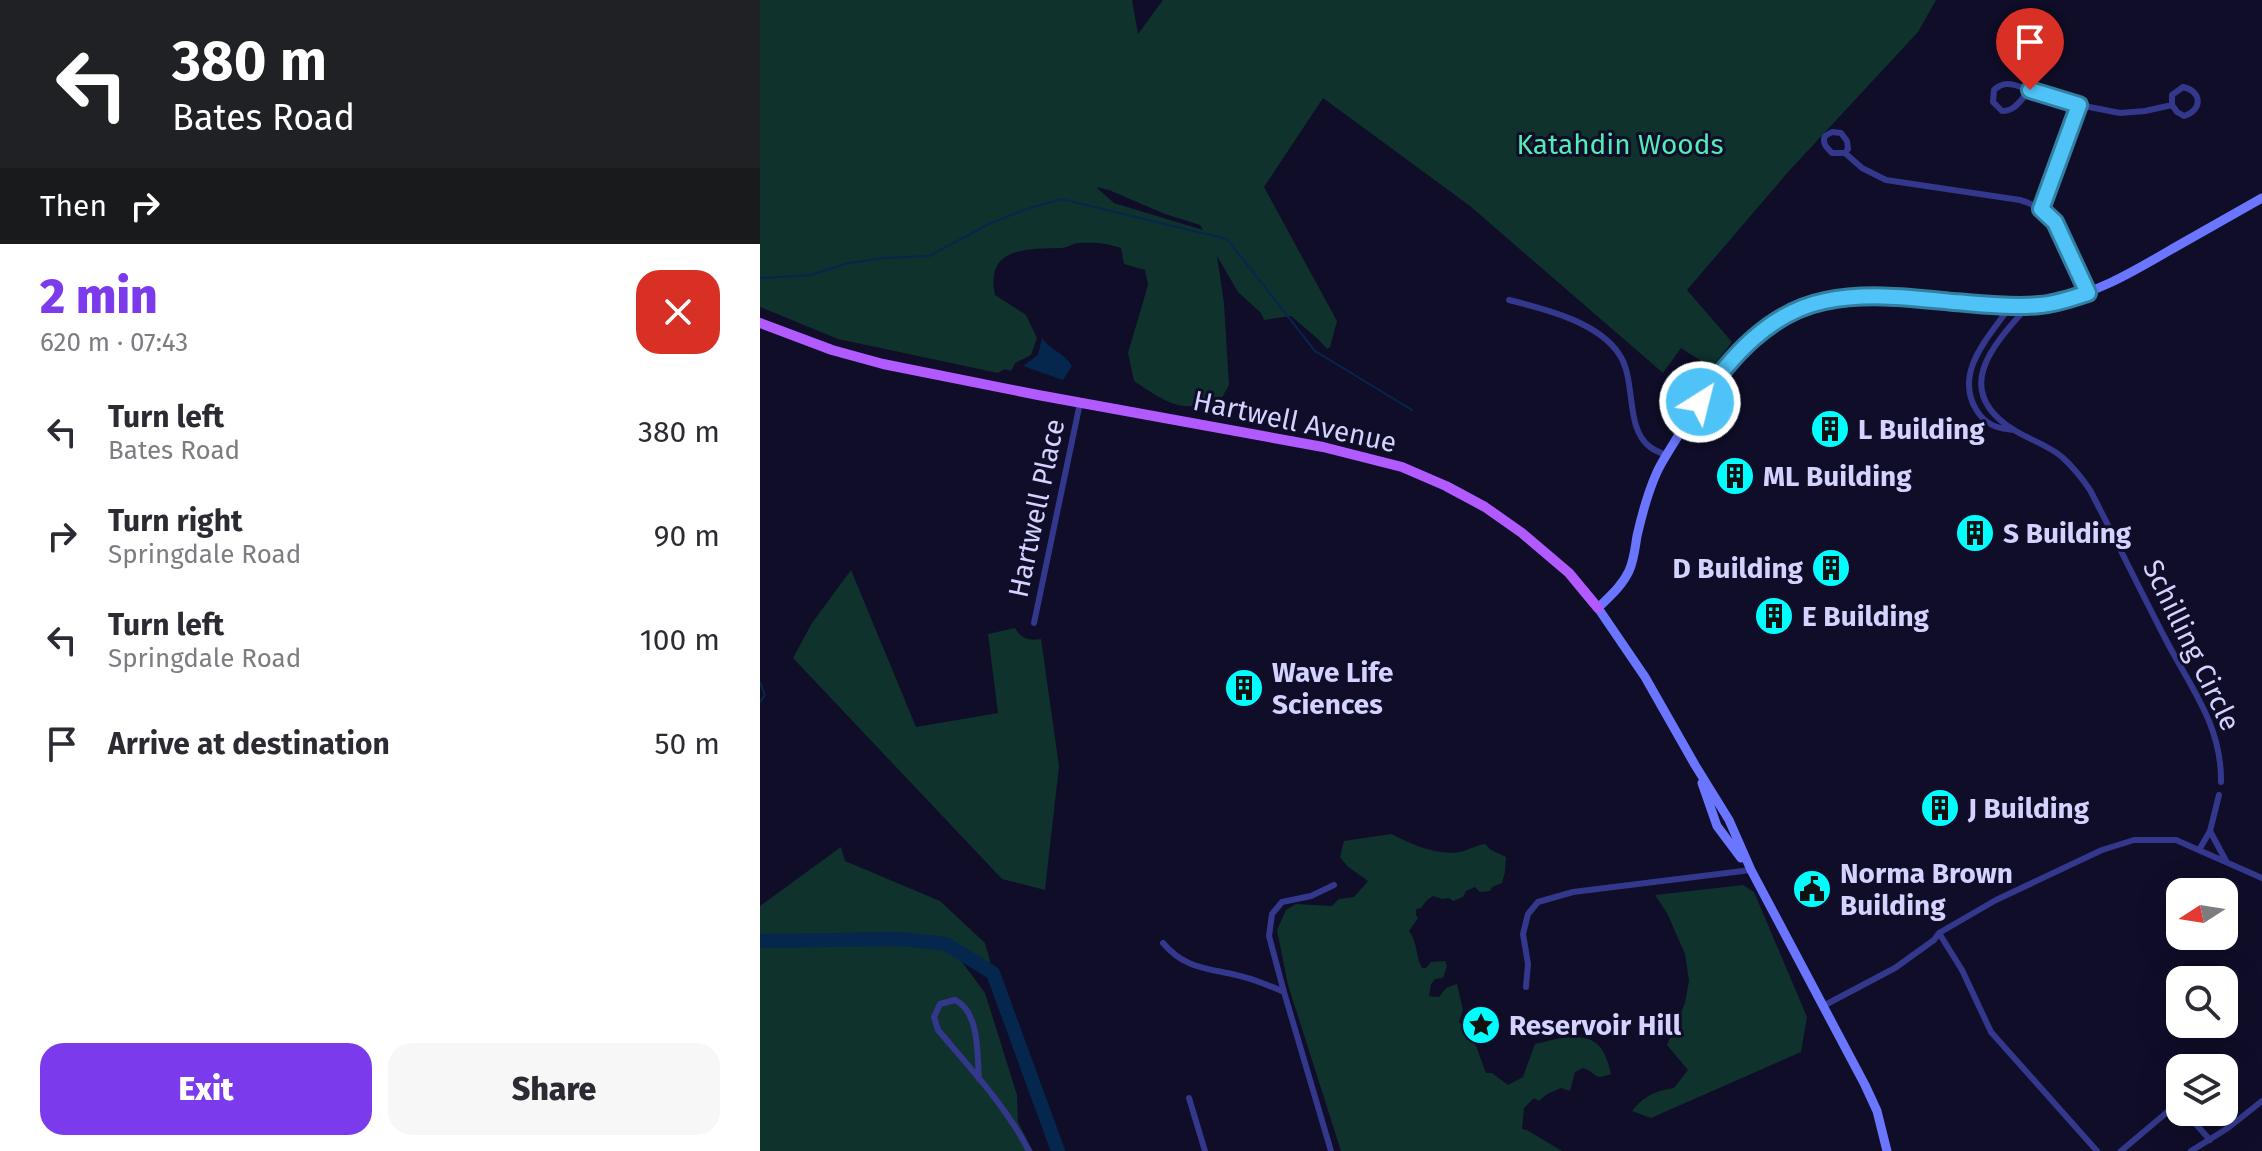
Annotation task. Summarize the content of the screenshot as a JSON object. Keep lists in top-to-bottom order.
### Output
{
  "streets": {
    "main road": ["Hartwell Avenue"],
    "street": ["Hartwell Place", "Schilling Circle"]
  },
  "crossings": [
    ["Hartwell Avenue", "Hartwell Place"]
  ],
  "parks": ["Katahdin Woods"],
  "places": {
    "building": [
      "L Building",
      "ML Building",
      "S Building",
      "D Building",
      "E Building",
      "Wave Life Sciences",
      "J Building"
    ],
    "public building": ["Norma Brown Building"],
    "place": ["Reservoir Hill"]
  },
  "north": "left",
  "page": {
    "turn": ["380 m", "Bates Road"],
    "then": "Then",
    "heading": ["2 min", "620 m · 07:43"],
    "list": [
      {
        "name": "Turn left",
        "note": "Bates Road",
        "value": "380 m"
      },
      {
        "name": "Turn right",
        "note": "Springdale Road",
        "value": "90 m"
      },
      {
        "name": "Turn left",
        "note": "Springdale Road",
        "value": "100 m"
      },
      {
        "name": "Arrive at destination",
        "value": "50 m"
      }
    ],
    "buttons": ["Exit", "Share"]
  }
}
